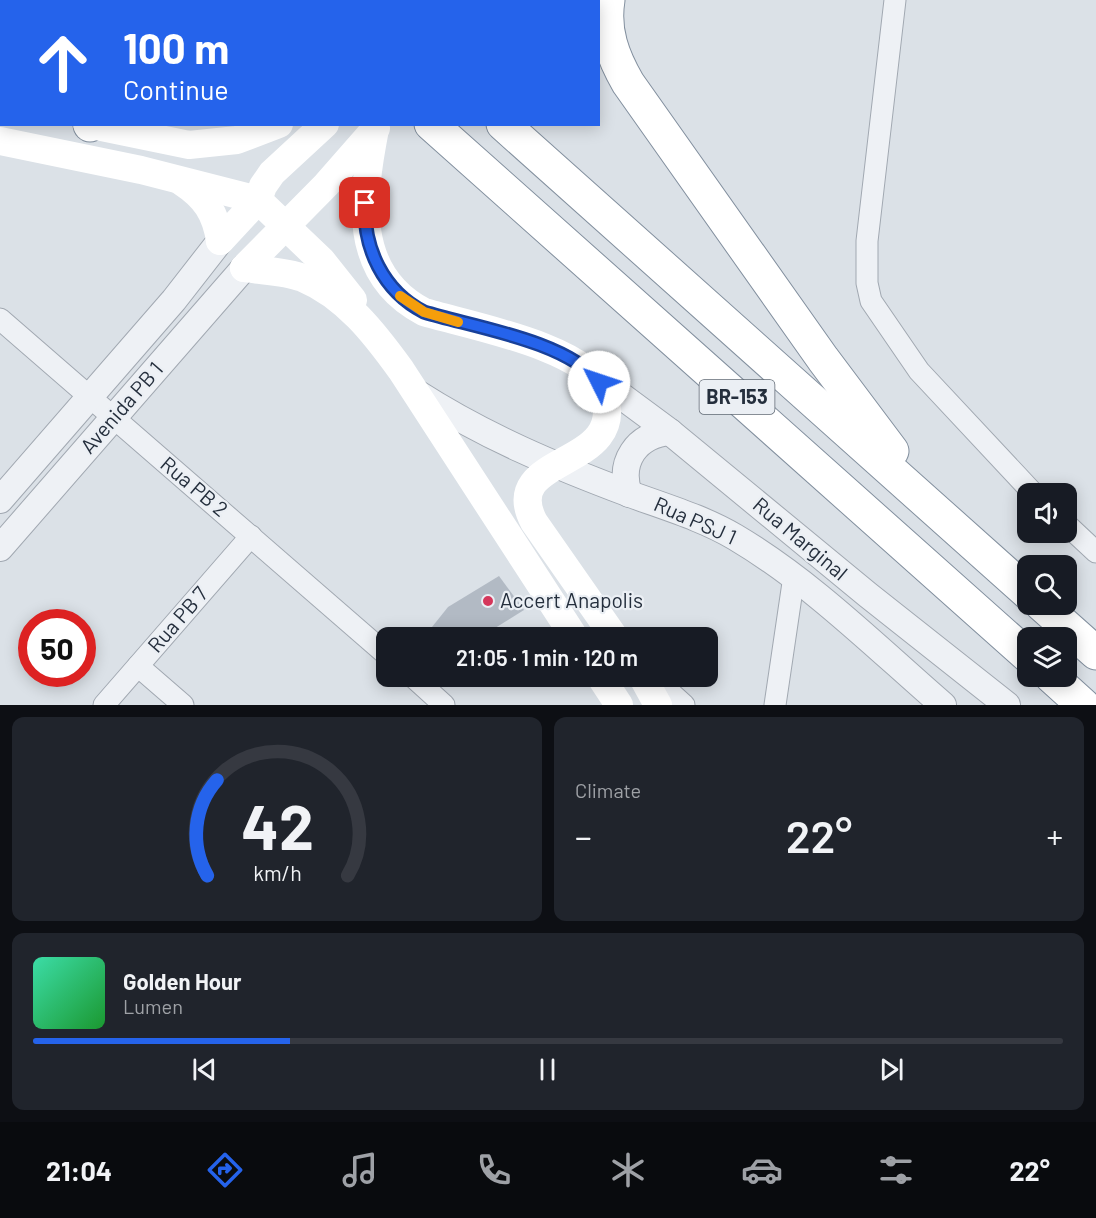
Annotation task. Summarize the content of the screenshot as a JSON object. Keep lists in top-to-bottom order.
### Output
{
  "streets": {
    "highway": ["BR-153"],
    "street": [
      "Avenida PB 1",
      "Rua PB 2",
      "Rua PSJ 1",
      "Rua Marginal",
      "Rua PB 7"
    ]
  },
  "crossings": [
    ["Avenida PB 1", "Rua PB 2"],
    ["Rua PB 2", "Rua PB 7"]
  ],
  "places": ["Accert Anapolis"],
  "page": {
    "turn": ["100 m", "Continue"],
    "limit": "50",
    "trip": "21:05 · 1 min · 120 m",
    "tile": "Climate",
    "heat": ["−", "22°", "+"],
    "song": ["Golden Hour", "Lumen"],
    "tabs": ["21:04", "22°"],
    "gauge": ["42", "km/h"]
  }
}
